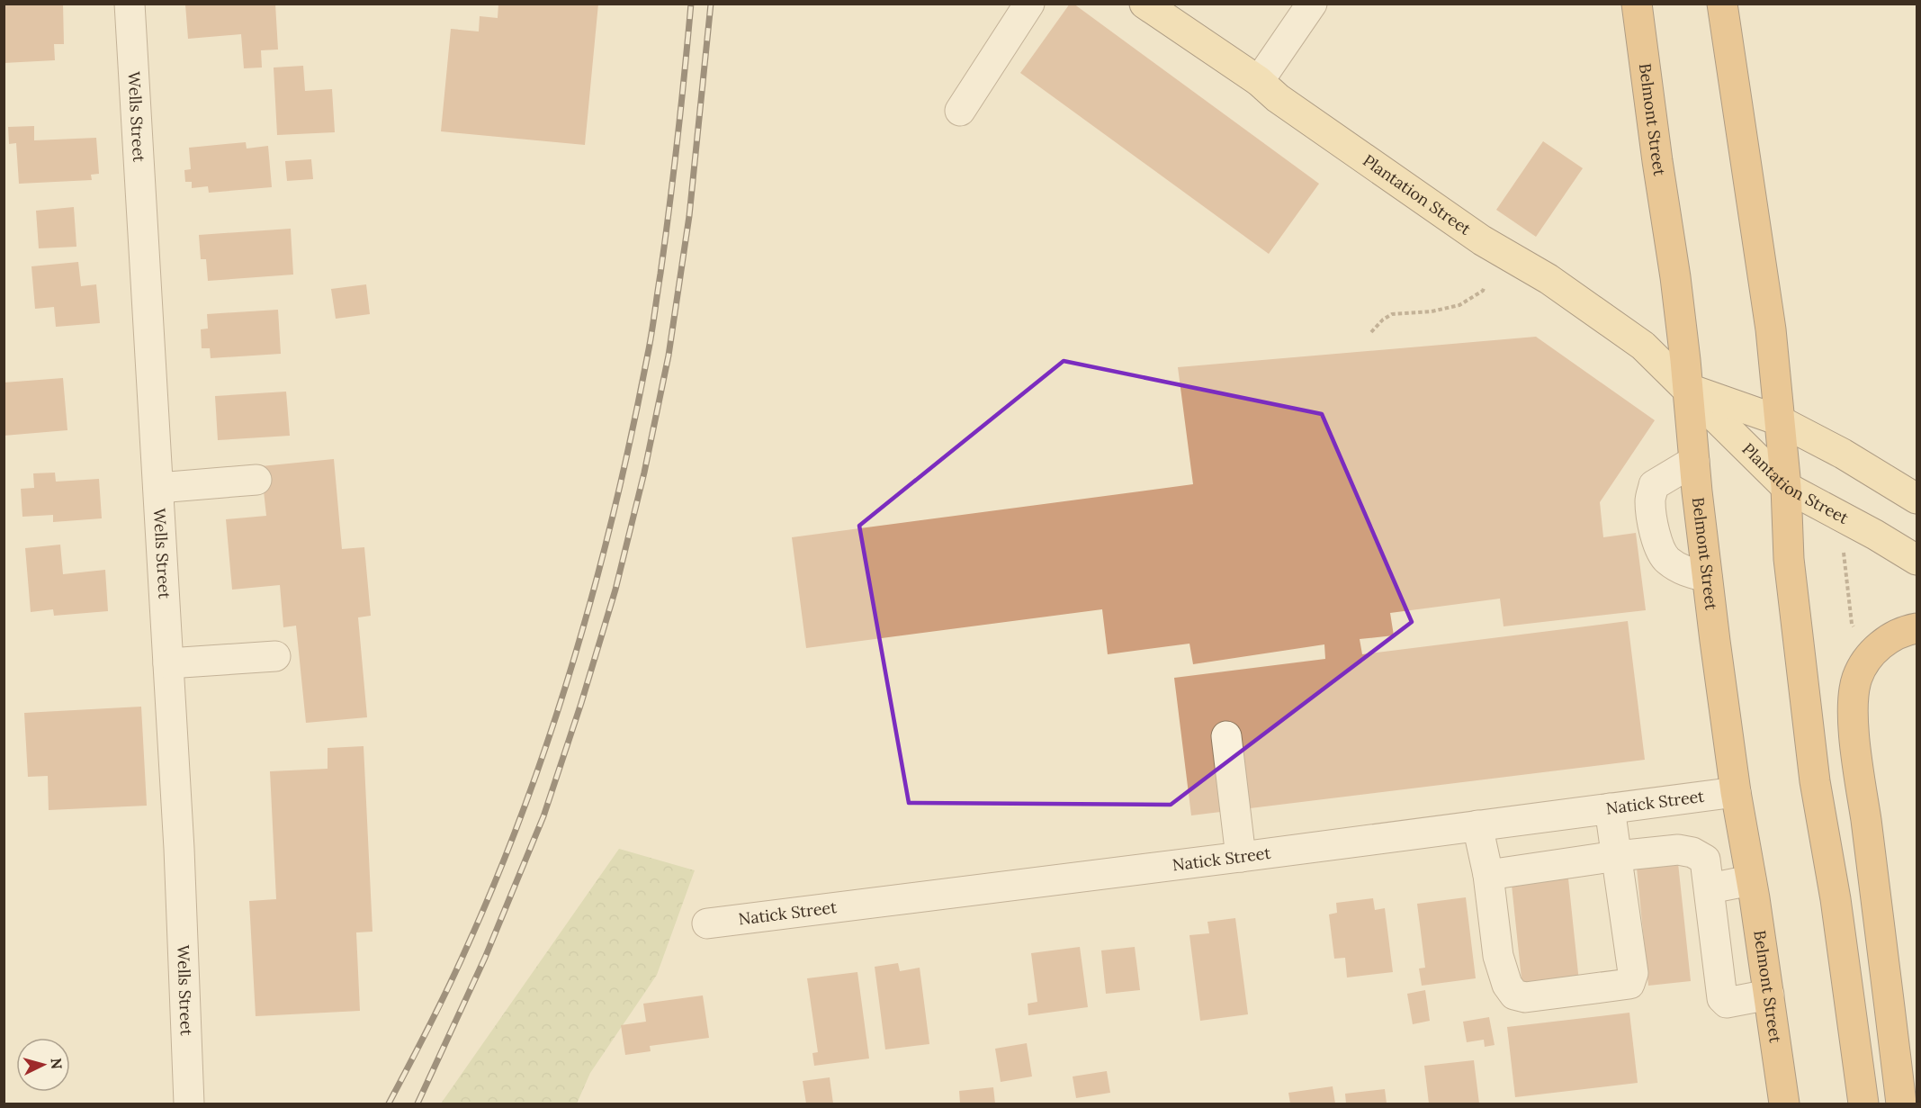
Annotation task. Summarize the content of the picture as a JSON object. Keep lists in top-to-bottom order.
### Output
{
  "streets": {
    "highway": ["Belmont Street"],
    "main road": ["Plantation Street"],
    "street": ["Wells Street", "Natick Street"]
  },
  "crossings": [
    ["Belmont Street", "Plantation Street"],
    ["Belmont Street", "Natick Street"]
  ],
  "north": "right"
}
